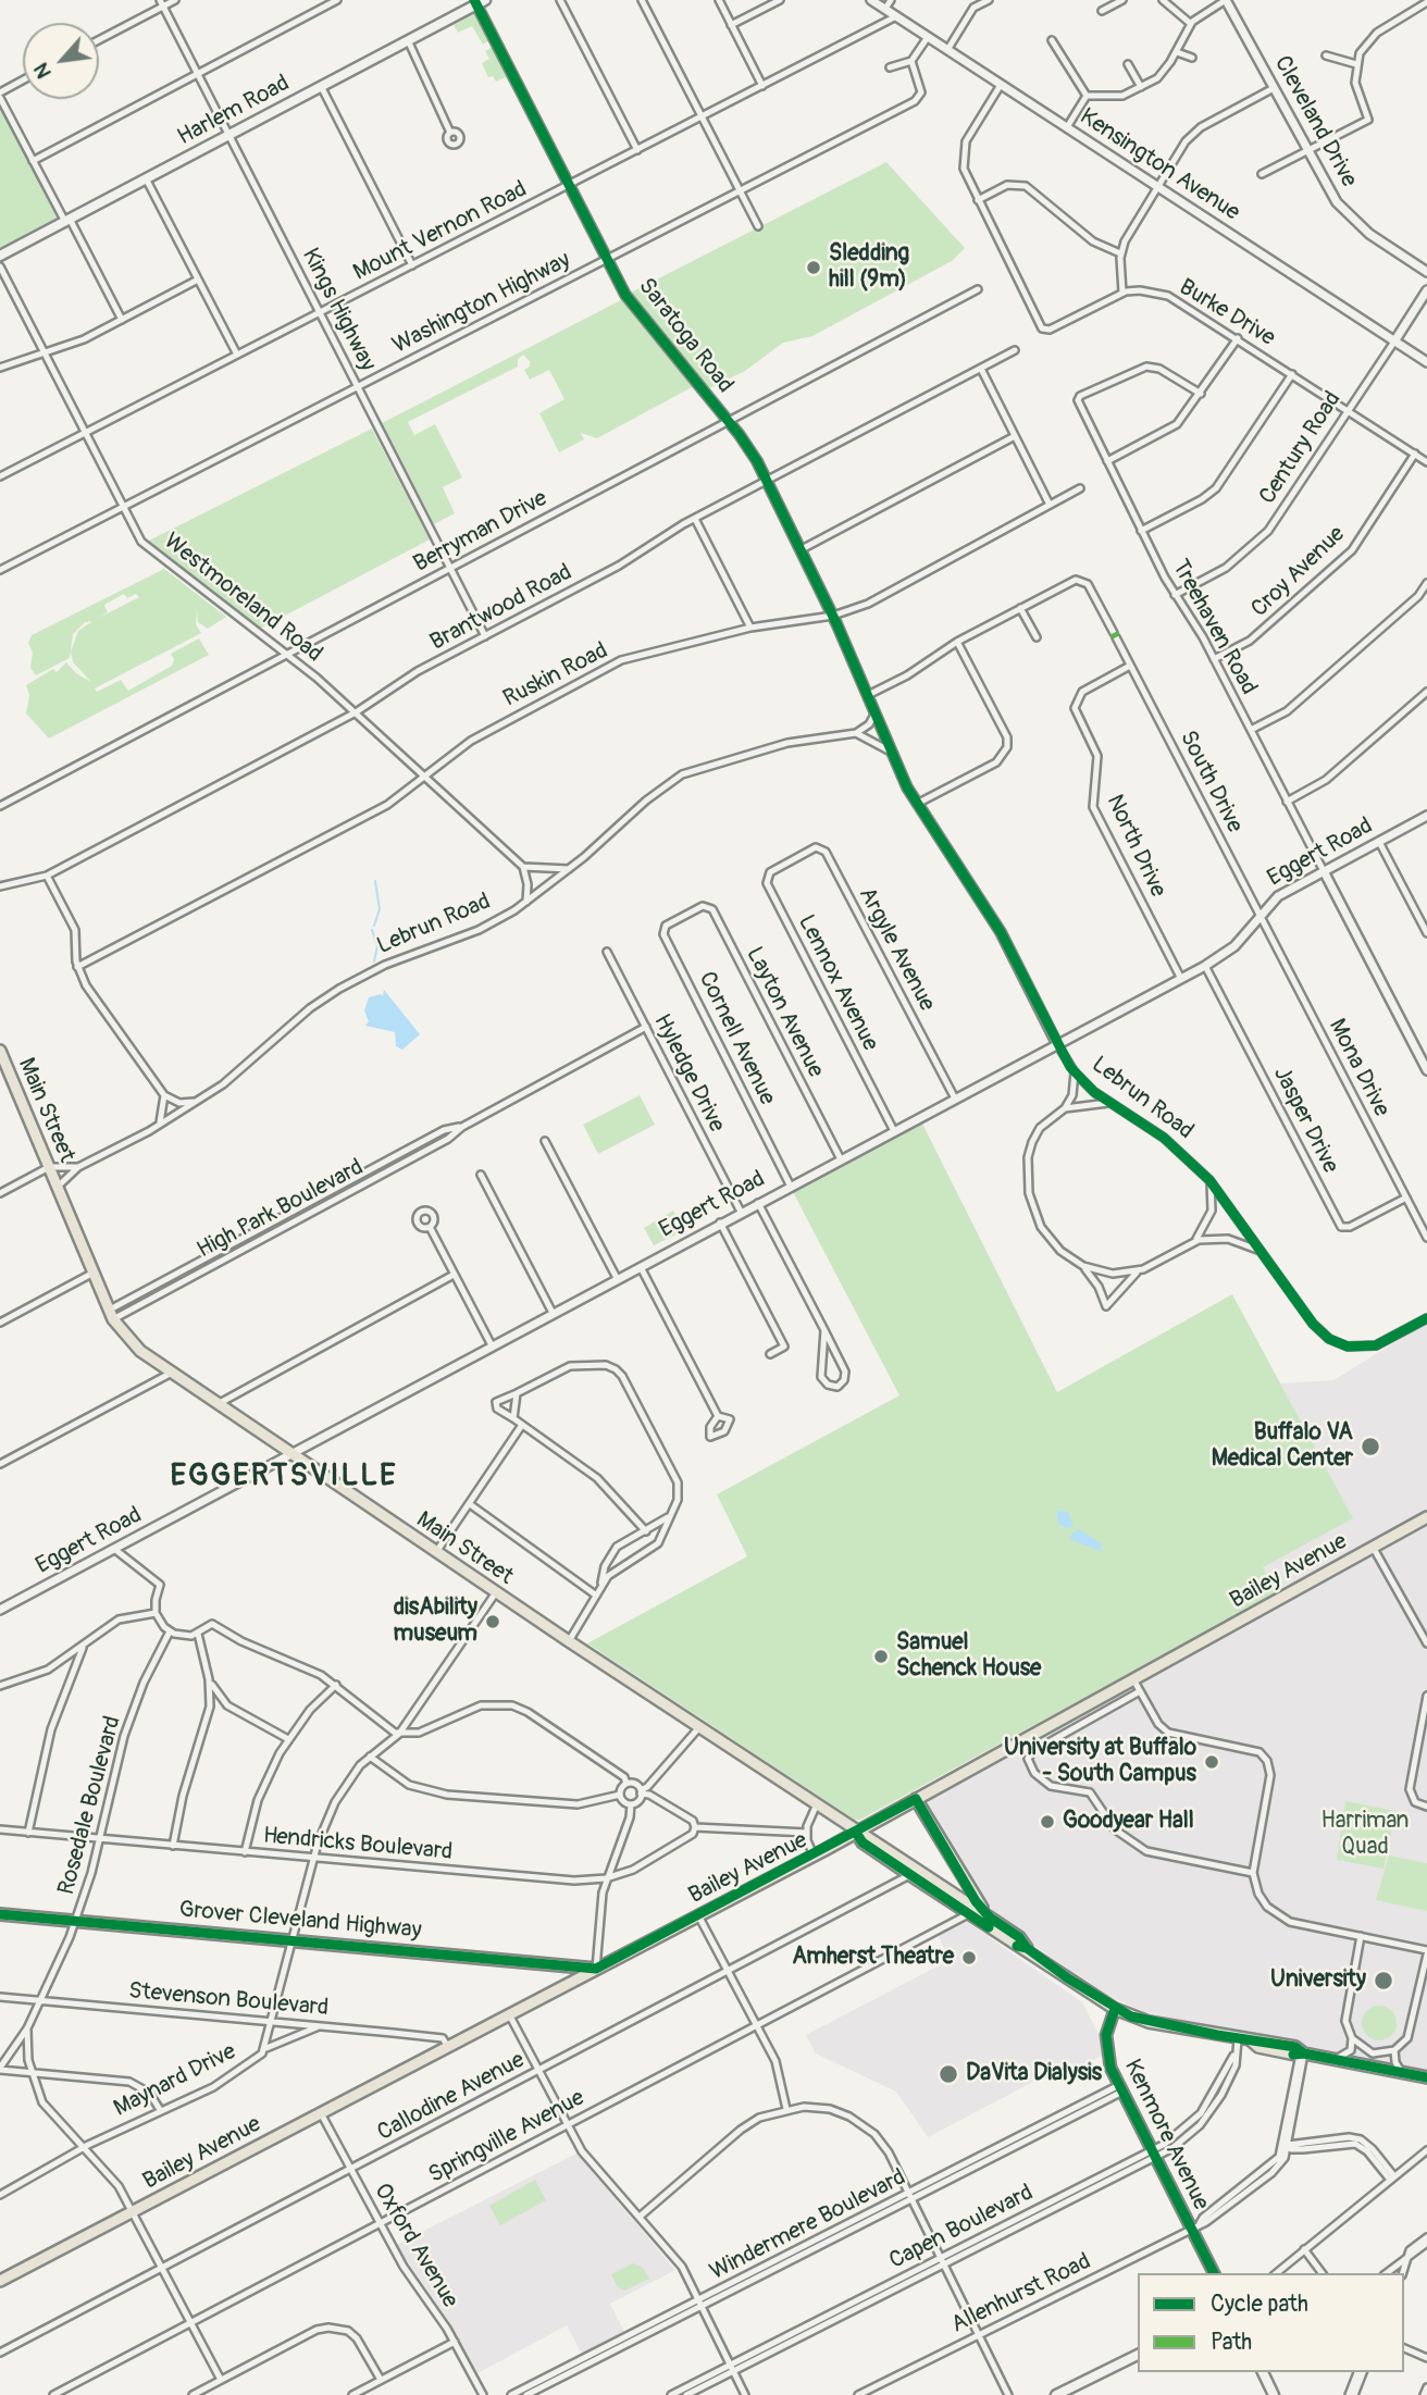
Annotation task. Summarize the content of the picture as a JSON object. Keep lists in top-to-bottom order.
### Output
{
  "streets": {
    "main road": [
      "Harlem Road",
      "Main Street",
      "Bailey Avenue",
      "Grover Cleveland Highway",
      "Kenmore Avenue"
    ],
    "street": [
      "Cleveland Drive",
      "Kensington Avenue",
      "Mount Vernon Road",
      "Washington Highway",
      "Kings Highway",
      "Burke Drive",
      "Saratoga Road",
      "Century Road",
      "Berryman Drive",
      "Croy Avenue",
      "Westmoreland Road",
      "Brantwood Road",
      "Treehaven Road",
      "Ruskin Road",
      "South Drive",
      "North Drive",
      "Eggert Road",
      "Lebrun Road",
      "Argyle Avenue",
      "Lennox Avenue",
      "Layton Avenue",
      "Cornell Avenue",
      "Mona Drive",
      "Hyledge Drive",
      "Jasper Drive",
      "High Park Boulevard",
      "Rosedale Boulevard",
      "Hendricks Boulevard",
      "Stevenson Boulevard",
      "Maynard Drive",
      "Callodine Avenue",
      "Springville Avenue",
      "Windermere Boulevard",
      "Capen Boulevard",
      "Oxford Avenue",
      "Allenhurst Road"
    ]
  },
  "crossings": [
    ["Harlem Road", "Kings Highway"],
    ["Harlem Road", "Saratoga Road"],
    ["Kensington Avenue", "Mount Vernon Road"],
    ["Kensington Avenue", "Century Road"],
    ["Mount Vernon Road", "Kings Highway"],
    ["Mount Vernon Road", "Saratoga Road"],
    ["Mount Vernon Road", "Westmoreland Road"],
    ["Washington Highway", "Kings Highway"],
    ["Washington Highway", "Saratoga Road"],
    ["Washington Highway", "Westmoreland Road"],
    ["Kings Highway", "Berryman Drive"],
    ["Kings Highway", "Brantwood Road"],
    ["Burke Drive", "Century Road"],
    ["Burke Drive", "Croy Avenue"],
    ["Saratoga Road", "Berryman Drive"],
    ["Saratoga Road", "Brantwood Road"],
    ["Saratoga Road", "Ruskin Road"],
    ["Saratoga Road", "Lebrun Road"],
    ["Century Road", "Treehaven Road"],
    ["Berryman Drive", "Westmoreland Road"],
    ["Croy Avenue", "Treehaven Road"],
    ["Westmoreland Road", "Brantwood Road"],
    ["Westmoreland Road", "Ruskin Road"],
    ["Treehaven Road", "Eggert Road"],
    ["South Drive", "North Drive"],
    ["South Drive", "Eggert Road"],
    ["South Drive", "Mona Drive"],
    ["North Drive", "Eggert Road"],
    ["Eggert Road", "Lebrun Road"],
    ["Eggert Road", "Argyle Avenue"],
    ["Eggert Road", "Lennox Avenue"],
    ["Eggert Road", "Layton Avenue"],
    ["Eggert Road", "Cornell Avenue"],
    ["Eggert Road", "Mona Drive"],
    ["Eggert Road", "Hyledge Drive"],
    ["Eggert Road", "Main Street"],
    ["Eggert Road", "Jasper Drive"],
    ["Lebrun Road", "Main Street"],
    ["Argyle Avenue", "Lennox Avenue"],
    ["Layton Avenue", "Cornell Avenue"],
    ["Mona Drive", "Jasper Drive"],
    ["Hyledge Drive", "High Park Boulevard"],
    ["Main Street", "High Park Boulevard"],
    ["Main Street", "Bailey Avenue"],
    ["Main Street", "Maynard Drive"],
    ["Main Street", "Callodine Avenue"],
    ["Main Street", "Kenmore Avenue"],
    ["Main Street", "Springville Avenue"],
    ["Main Street", "Capen Boulevard"],
    ["Main Street", "Allenhurst Road"],
    ["Bailey Avenue", "Grover Cleveland Highway"],
    ["Bailey Avenue", "Stevenson Boulevard"],
    ["Bailey Avenue", "Oxford Avenue"],
    ["Rosedale Boulevard", "Hendricks Boulevard"],
    ["Rosedale Boulevard", "Grover Cleveland Highway"],
    ["Rosedale Boulevard", "Stevenson Boulevard"],
    ["Hendricks Boulevard", "Maynard Drive"],
    ["Grover Cleveland Highway", "Maynard Drive"],
    ["Stevenson Boulevard", "Maynard Drive"],
    ["Callodine Avenue", "Oxford Avenue"],
    ["Kenmore Avenue", "Windermere Boulevard"],
    ["Kenmore Avenue", "Capen Boulevard"],
    ["Kenmore Avenue", "Allenhurst Road"],
    ["Springville Avenue", "Oxford Avenue"]
  ],
  "districts": ["EGGERTSVILLE"],
  "parks": ["Harriman Quad"],
  "places": [
    "Sledding hill (9m)",
    "Buffalo VA Medical Center",
    "disAbility museum",
    "Samuel Schenck House",
    "University at Buffalo - South Campus",
    "Goodyear Hall",
    "Amherst Theatre",
    "University",
    "DaVita Dialysis"
  ],
  "legend": ["Cycle path", "Path"],
  "north": "bottom left"
}
